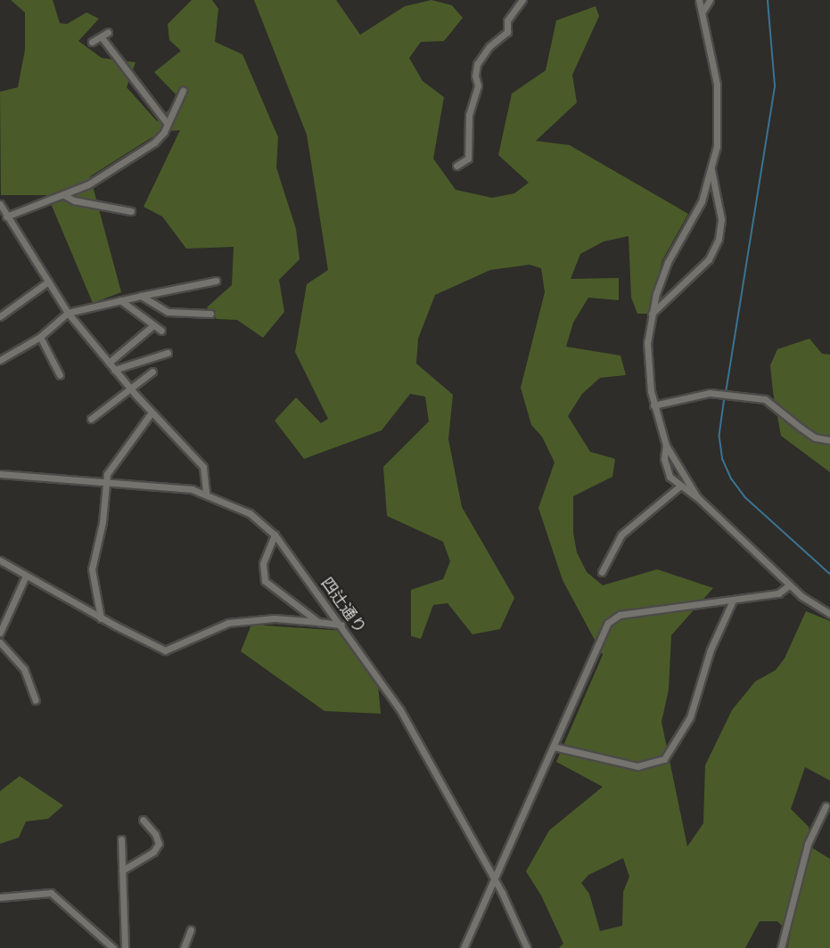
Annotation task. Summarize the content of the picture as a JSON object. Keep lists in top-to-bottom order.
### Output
{
  "streets": {
    "street": ["四辻通り"]
  }
}
